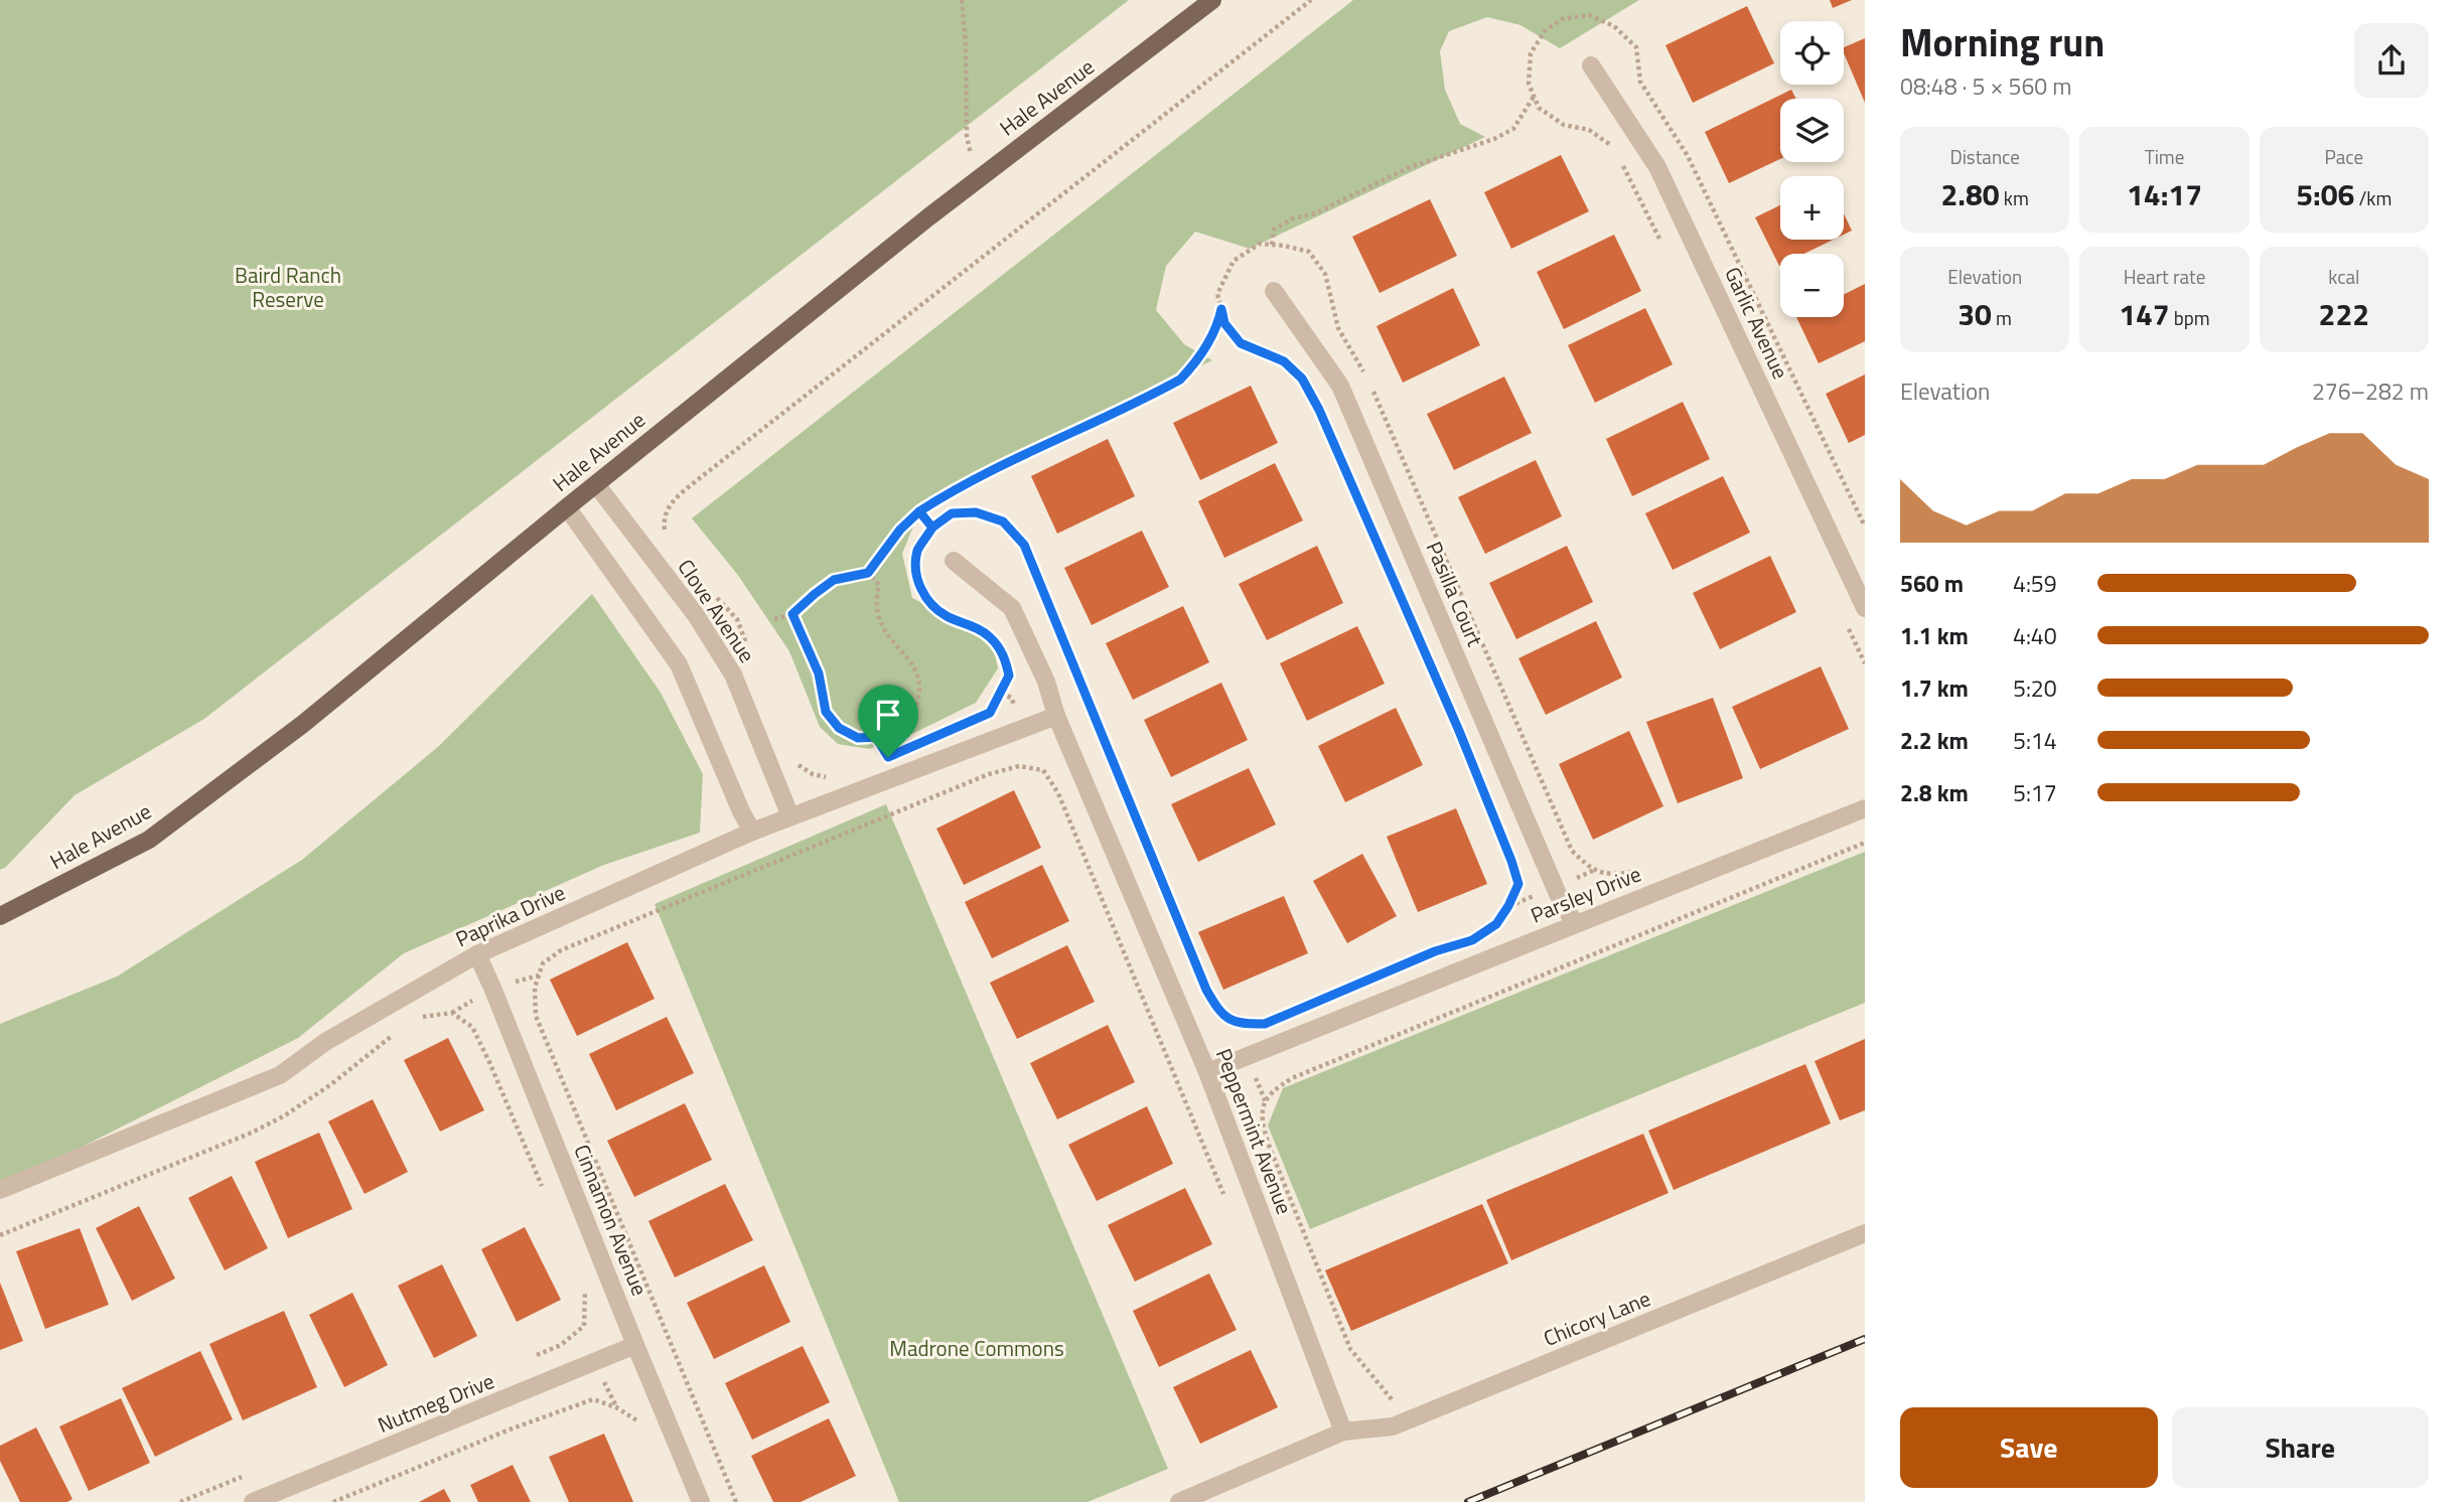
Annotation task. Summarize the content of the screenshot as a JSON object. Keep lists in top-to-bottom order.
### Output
{
  "streets": {
    "main road": ["Hale Avenue"],
    "street": [
      "Garlic Avenue",
      "Pasilla Court",
      "Clove Avenue",
      "Parsley Drive",
      "Paprika Drive",
      "Peppermint Avenue",
      "Cinnamon Avenue",
      "Chicory Lane",
      "Nutmeg Drive"
    ]
  },
  "crossings": [
    ["Hale Avenue", "Clove Avenue"],
    ["Pasilla Court", "Parsley Drive"],
    ["Clove Avenue", "Paprika Drive"],
    ["Parsley Drive", "Peppermint Avenue"],
    ["Paprika Drive", "Peppermint Avenue"],
    ["Paprika Drive", "Cinnamon Avenue"],
    ["Peppermint Avenue", "Chicory Lane"],
    ["Cinnamon Avenue", "Nutmeg Drive"]
  ],
  "parks": ["Baird Ranch Reserve", "Madrone Commons"],
  "page": {
    "heading": ["Morning run", "08:48 · 5 × 560 m"],
    "map_buttons": ["+", "−"],
    "stats": [
      ["Distance", "2.80 km"],
      ["Time", "14:17"],
      ["Pace", "5:06 /km"],
      ["Elevation", "30 m"],
      ["Heart rate", "147 bpm"],
      ["kcal", "222"]
    ],
    "chart": ["Elevation", "276–282 m"],
    "list": [
      {
        "name": "560 m",
        "note": "4:59"
      },
      {
        "name": "1.1 km",
        "note": "4:40"
      },
      {
        "name": "1.7 km",
        "note": "5:20"
      },
      {
        "name": "2.2 km",
        "note": "5:14"
      },
      {
        "name": "2.8 km",
        "note": "5:17"
      }
    ],
    "buttons": ["Save", "Share"]
  }
}
